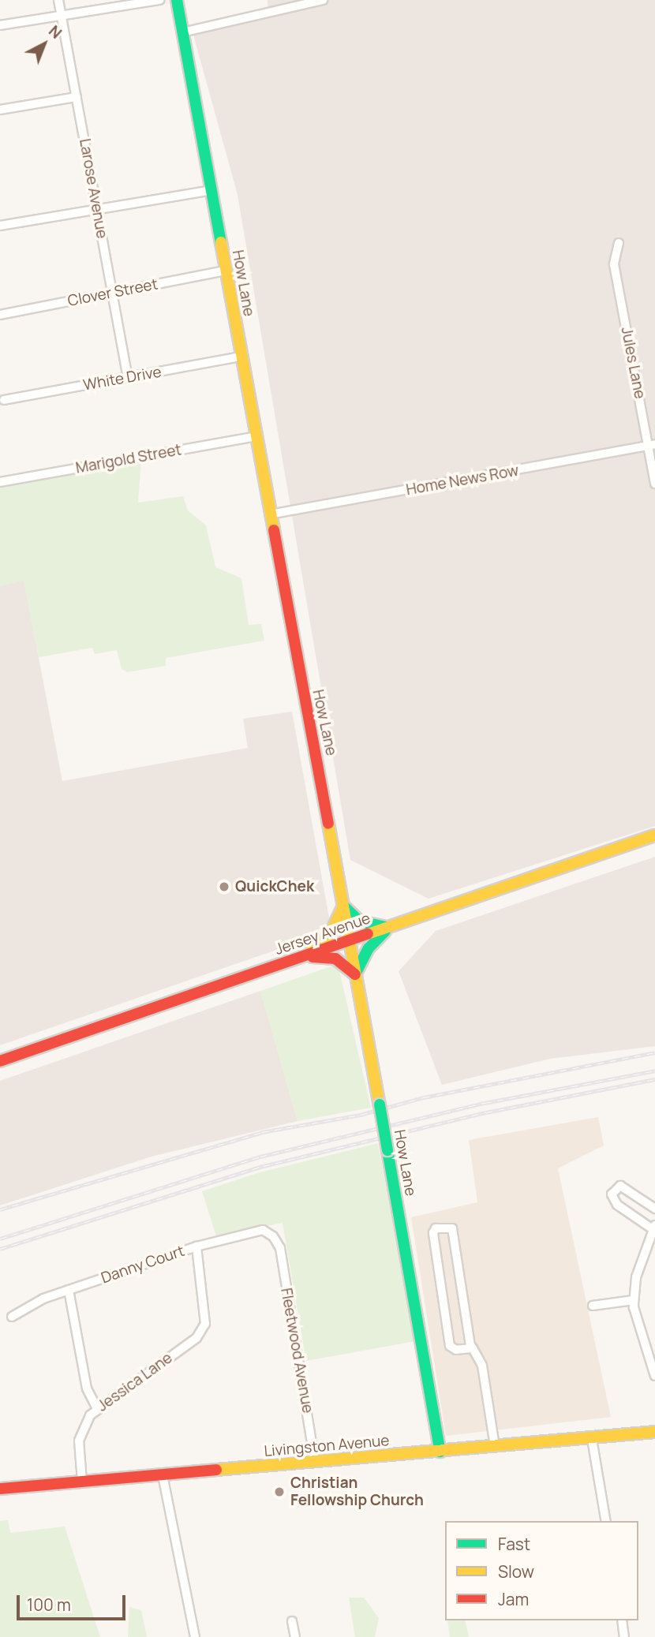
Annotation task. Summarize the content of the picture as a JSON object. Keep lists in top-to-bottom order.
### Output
{
  "streets": {
    "main road": ["How Lane", "Jersey Avenue", "Livingston Avenue"],
    "street": [
      "Larose Avenue",
      "Clover Street",
      "Jules Lane",
      "White Drive",
      "Marigold Street",
      "Home News Row",
      "Danny Court",
      "Fleetwood Avenue",
      "Jessica Lane"
    ]
  },
  "crossings": [
    ["Larose Avenue", "Clover Street"],
    ["Larose Avenue", "White Drive"],
    ["How Lane", "Clover Street"],
    ["How Lane", "White Drive"],
    ["How Lane", "Marigold Street"],
    ["How Lane", "Home News Row"],
    ["How Lane", "Jersey Avenue"],
    ["How Lane", "Livingston Avenue"],
    ["Jules Lane", "Home News Row"],
    ["Danny Court", "Fleetwood Avenue"],
    ["Danny Court", "Jessica Lane"],
    ["Fleetwood Avenue", "Livingston Avenue"],
    ["Jessica Lane", "Livingston Avenue"]
  ],
  "places": ["QuickChek", "Christian Fellowship Church"],
  "legend": ["Fast", "Slow", "Jam"],
  "scale_bar": "100 m",
  "north": "top right"
}
